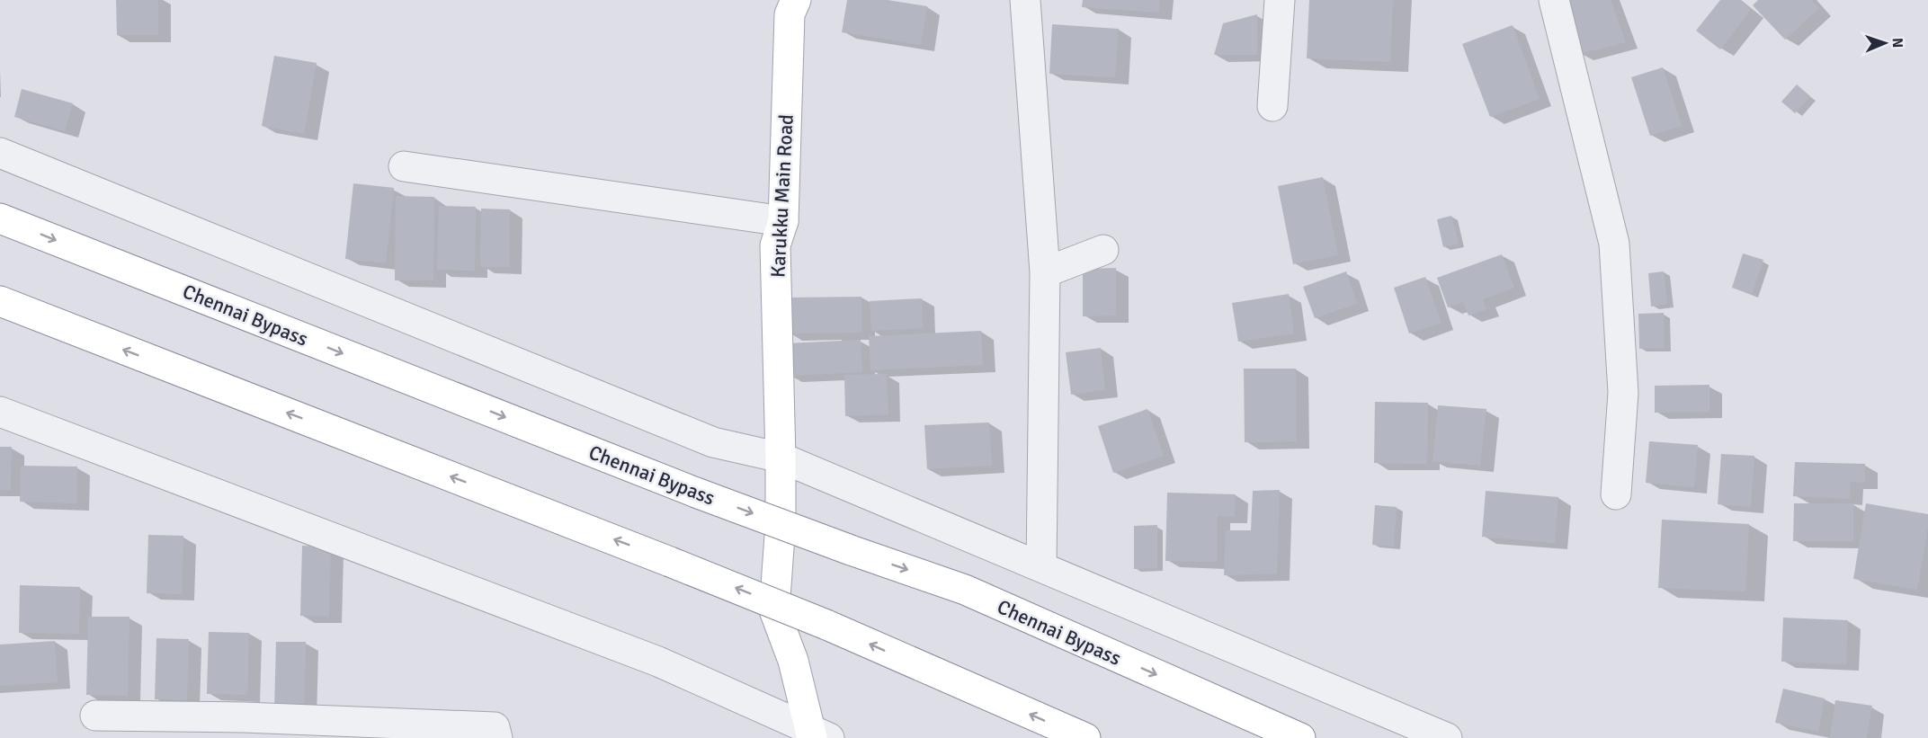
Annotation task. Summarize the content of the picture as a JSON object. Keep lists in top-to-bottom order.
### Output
{
  "streets": {
    "main road": ["Karukku Main Road", "Chennai Bypass"]
  },
  "north": "right"
}
